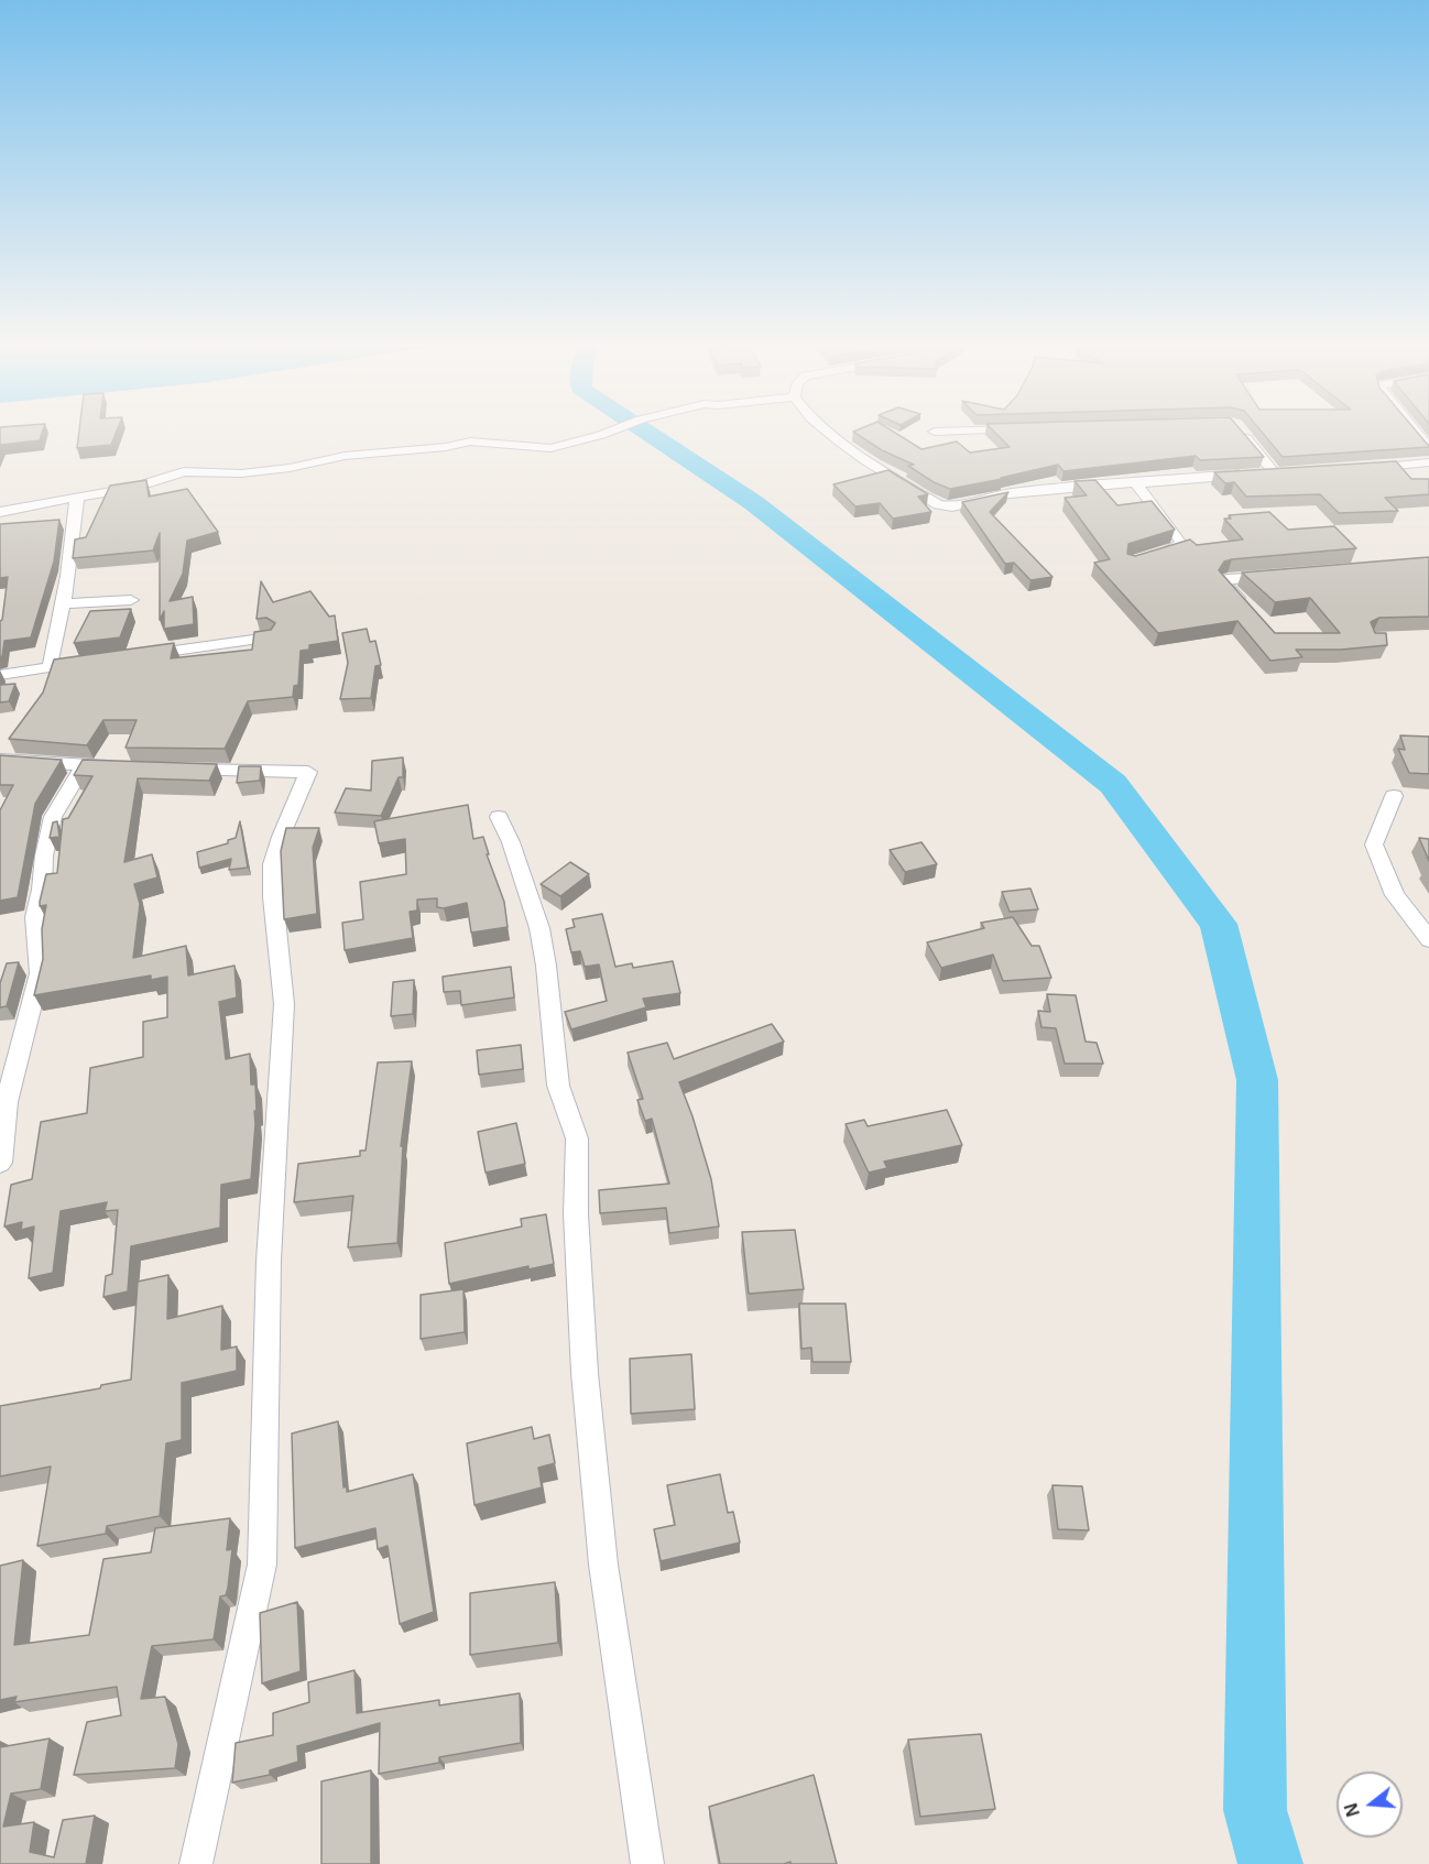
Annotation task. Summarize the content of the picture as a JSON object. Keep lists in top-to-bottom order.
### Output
{
  "north": "left"
}
